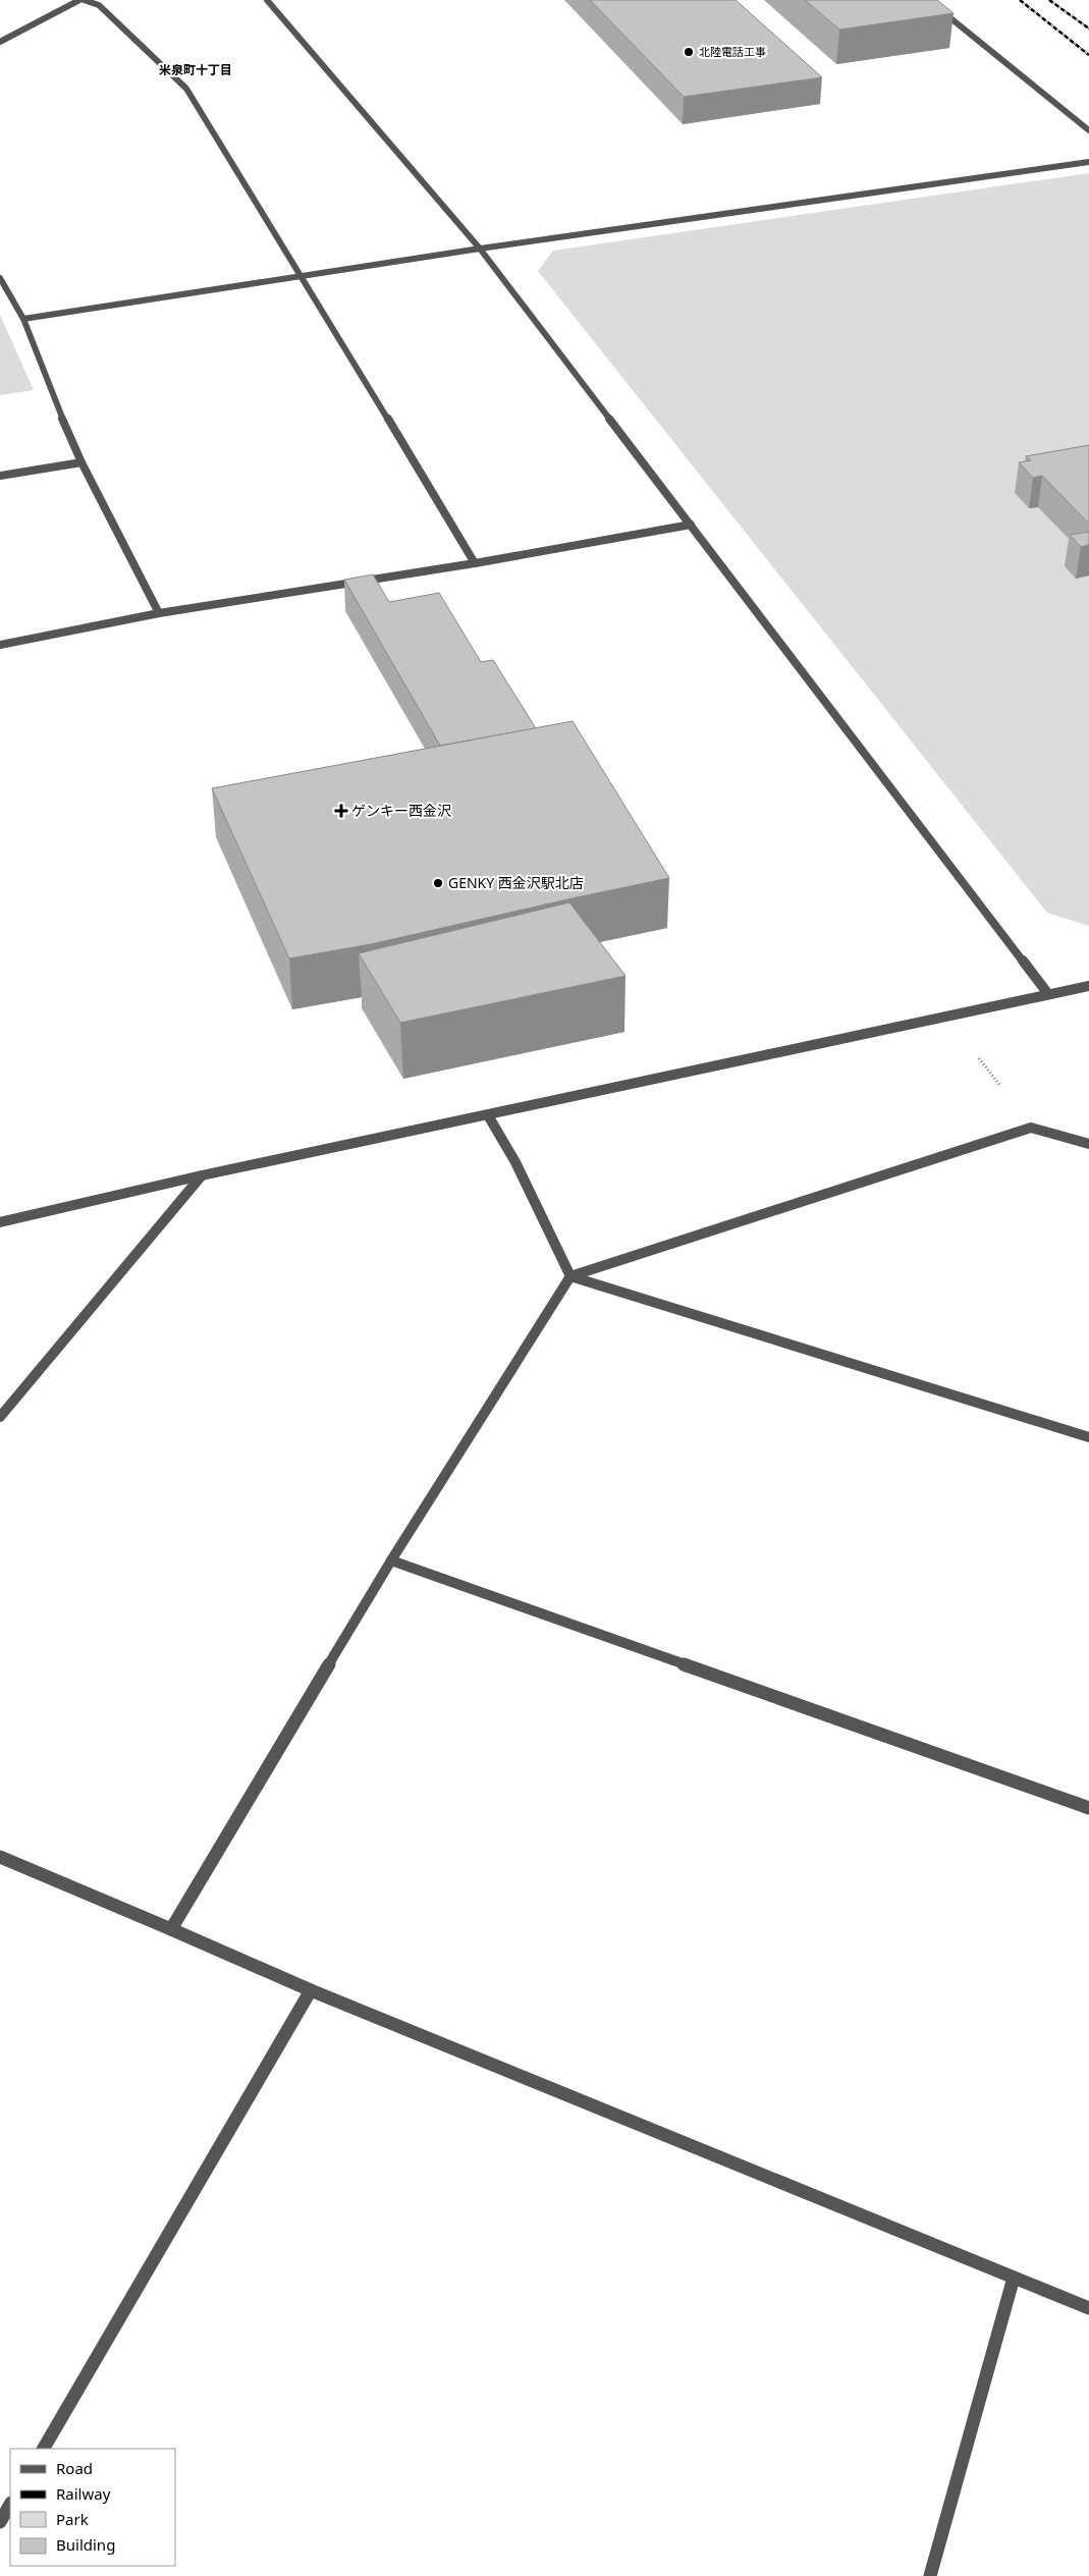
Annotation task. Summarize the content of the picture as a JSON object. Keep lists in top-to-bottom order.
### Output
{
  "districts": ["米泉町十丁目"],
  "places": {
    "other": ["北陸電話工事", "GENKY 西金沢駅北店"],
    "health": ["ゲンキー西金沢"]
  },
  "legend": [
    "Road",
    "Railway",
    "Park",
    "Building"
  ]
}
